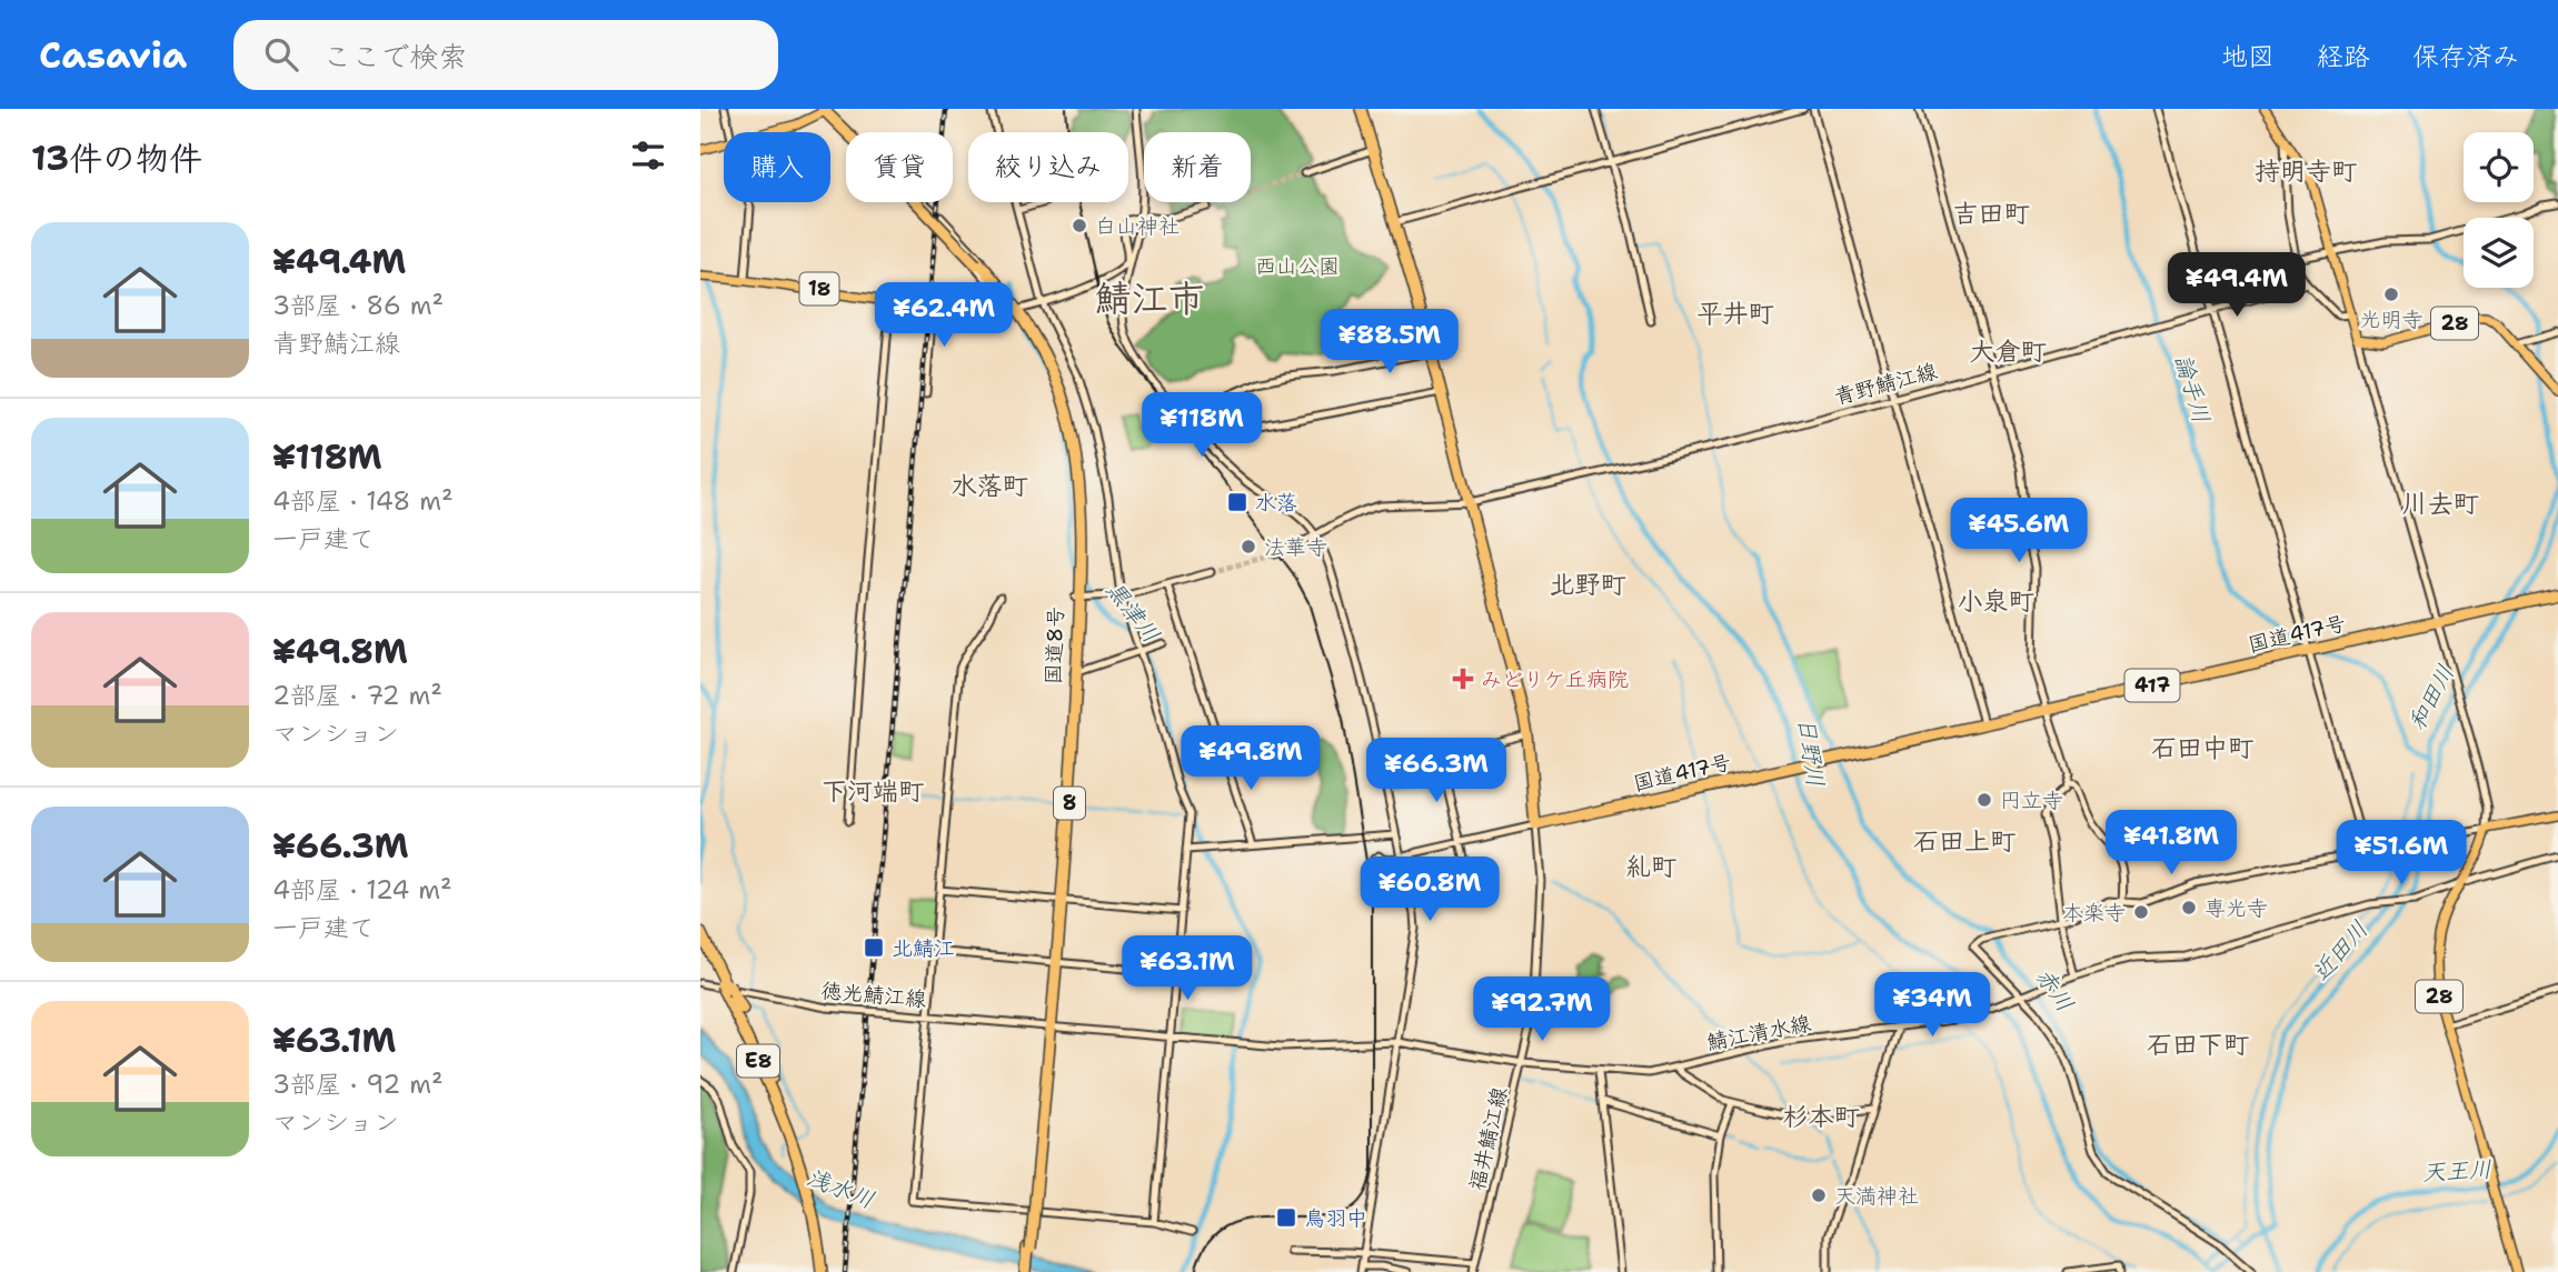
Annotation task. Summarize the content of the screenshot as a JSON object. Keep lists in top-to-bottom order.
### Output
{
  "streets": {
    "highway": [
      "国道417号",
      "国道8号",
      "417",
      "8",
      "E8"
    ],
    "main road": ["18", "28"],
    "street": [
      "青野鯖江線",
      "徳光鯖江線",
      "鯖江清水線",
      "福井鯖江線"
    ]
  },
  "crossings": [
    ["28", "鯖江清水線"],
    ["国道417号", "福井鯖江線"],
    ["国道8号", "徳光鯖江線"],
    ["国道8号", "鯖江清水線"],
    ["徳光鯖江線", "鯖江清水線"],
    ["鯖江清水線", "福井鯖江線"]
  ],
  "districts": [
    "持明寺町",
    "吉田町",
    "鯖江市",
    "平井町",
    "大倉町",
    "水落町",
    "川去町",
    "北野町",
    "小泉町",
    "石田中町",
    "下河端町",
    "石田上町",
    "糺町",
    "石田下町",
    "杉本町"
  ],
  "water": [
    "論手川",
    "黒津川",
    "和田川",
    "日野川",
    "近田川",
    "赤川",
    "天王川",
    "浅水川"
  ],
  "parks": ["西山公園"],
  "places": {
    "other": [
      "白山神社",
      "光明寺",
      "法華寺",
      "円立寺",
      "専光寺",
      "本楽寺",
      "天満神社"
    ],
    "transit": ["水落", "北鯖江", "鳥羽中"],
    "health": ["みどりケ丘病院"]
  },
  "page": {
    "header": "Casavia",
    "search": "ここで検索",
    "nav": ["地図", "経路", "保存済み"],
    "heading": "13件の物件",
    "chip": [
      "購入",
      "賃貸",
      "絞り込み",
      "新着"
    ],
    "list": [
      {
        "name": "¥49.4M",
        "note": "3部屋 · 86 m² · 青野鯖江線"
      },
      {
        "name": "¥118M",
        "note": "4部屋 · 148 m² · 一戸建て"
      },
      {
        "name": "¥49.8M",
        "note": "2部屋 · 72 m² · マンション"
      },
      {
        "name": "¥66.3M",
        "note": "4部屋 · 124 m² · 一戸建て"
      },
      {
        "name": "¥63.1M",
        "note": "3部屋 · 92 m² · マンション"
      }
    ],
    "price": [
      "¥49.4M",
      "¥62.4M",
      "¥88.5M",
      "¥118M",
      "¥45.6M",
      "¥49.8M",
      "¥66.3M",
      "¥41.8M",
      "¥51.6M",
      "¥60.8M",
      "¥63.1M",
      "¥34M",
      "¥92.7M"
    ]
  }
}
